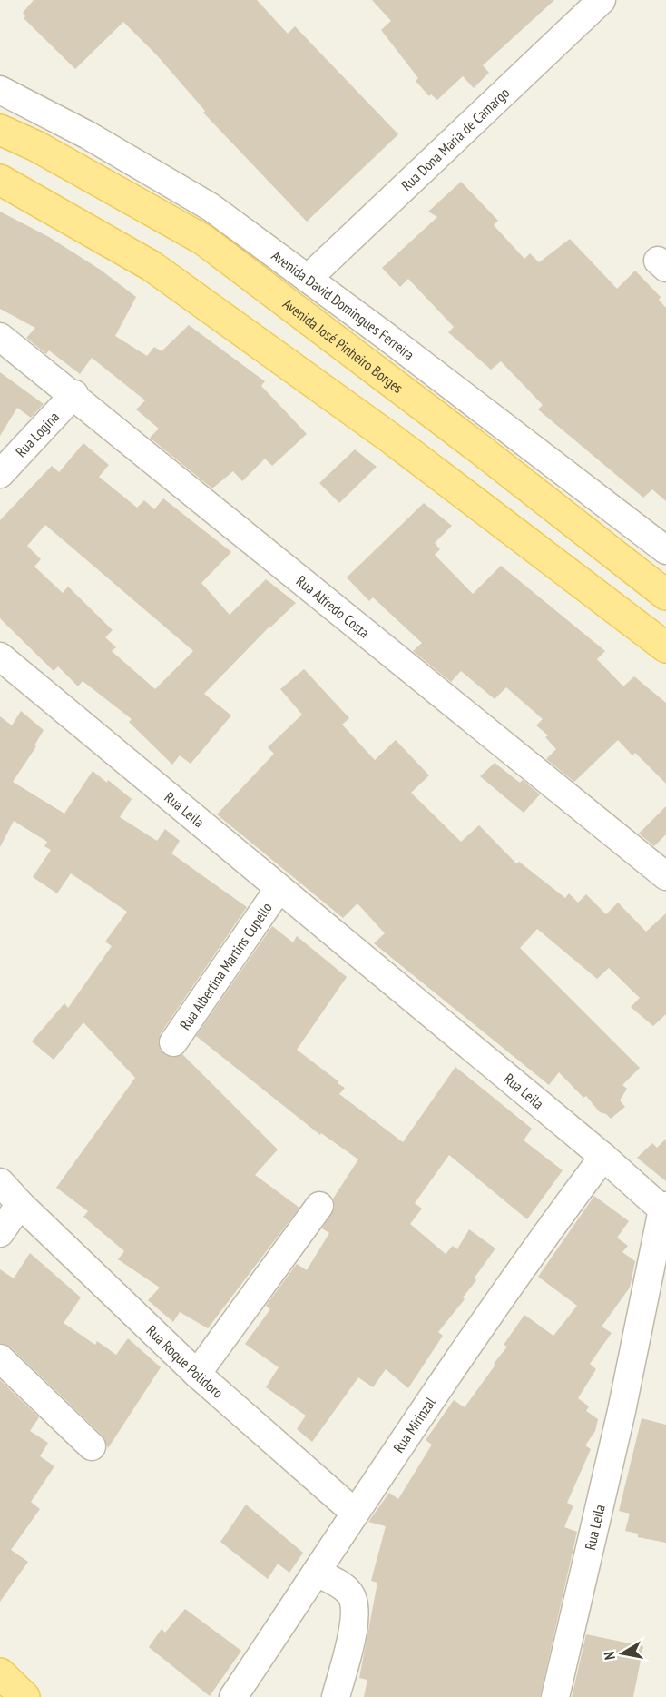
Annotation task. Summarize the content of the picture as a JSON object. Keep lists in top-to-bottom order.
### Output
{
  "streets": {
    "main road": ["Avenida José Pinheiro Borges"],
    "street": [
      "Rua Dona Maria de Camargo",
      "Avenida David Domingues Ferreira",
      "Rua Logina",
      "Rua Alfredo Costa",
      "Rua Leila",
      "Rua Albertina Martins Cupello",
      "Rua Roque Polidoro",
      "Rua Mirinzal"
    ]
  },
  "crossings": [
    ["Rua Dona Maria de Camargo", "Avenida David Domingues Ferreira"],
    ["Rua Logina", "Rua Alfredo Costa"],
    ["Rua Leila", "Rua Albertina Martins Cupello"],
    ["Rua Leila", "Rua Mirinzal"],
    ["Rua Roque Polidoro", "Rua Mirinzal"]
  ],
  "north": "left"
}
